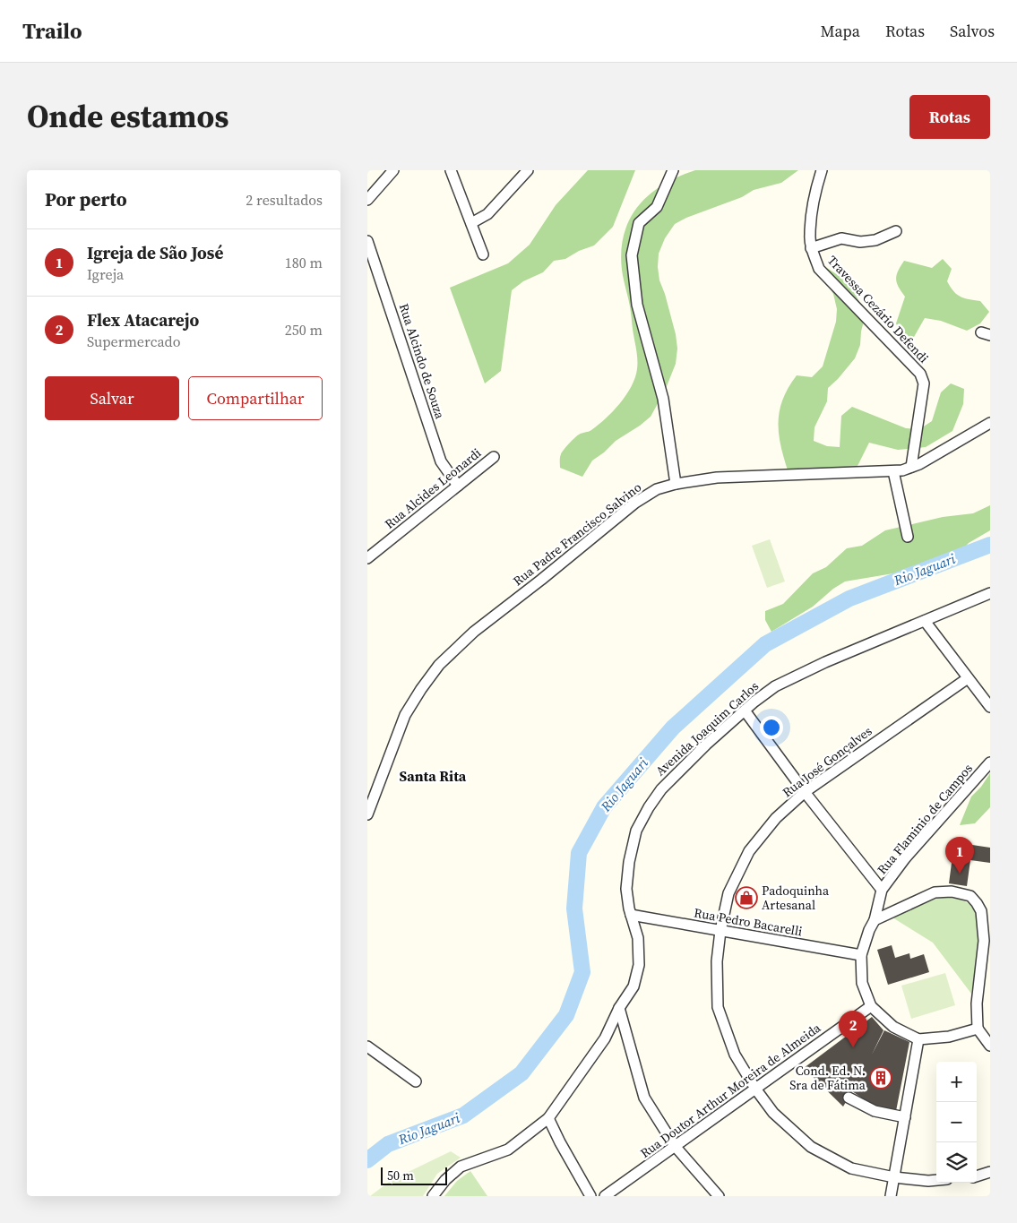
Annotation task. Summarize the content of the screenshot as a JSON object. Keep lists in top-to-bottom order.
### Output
{
  "streets": {
    "street": [
      "Travessa Cezário Defendi",
      "Rua Alcindo de Souza",
      "Rua Alcides Leonardi",
      "Rua Padre Francisco Salvino",
      "Avenida Joaquim Carlos",
      "Rua José Gonçalves",
      "Rua Flaminio de Campos",
      "Rua Pedro Bacarelli",
      "Rua Doutor Arthur Moreira de Almeida"
    ]
  },
  "crossings": [
    ["Travessa Cezário Defendi", "Rua Padre Francisco Salvino"],
    ["Rua Alcindo de Souza", "Rua Alcides Leonardi"],
    ["Avenida Joaquim Carlos", "Rua Pedro Bacarelli"],
    ["Rua José Gonçalves", "Rua Pedro Bacarelli"],
    ["Rua José Gonçalves", "Rua Doutor Arthur Moreira de Almeida"],
    ["Rua Flaminio de Campos", "Rua Pedro Bacarelli"],
    ["Rua Flaminio de Campos", "Rua Doutor Arthur Moreira de Almeida"],
    ["Rua Pedro Bacarelli", "Rua Doutor Arthur Moreira de Almeida"]
  ],
  "districts": ["Santa Rita"],
  "water": ["Rio Jaguari"],
  "places": {
    "shop": ["Padoquinha Artesanal"],
    "building": ["Cond. Ed. N. Sra de Fátima"]
  },
  "scale_bar": "50 m",
  "page": {
    "header": "Trailo",
    "nav": ["Mapa", "Rotas", "Salvos"],
    "title": "Onde estamos",
    "buttons": [
      "Rotas",
      ["Salvar", "Compartilhar"]
    ],
    "heading": ["Por perto", "2 resultados"],
    "list": [
      {
        "mark": "1",
        "name": "Igreja de São José",
        "note": "Igreja",
        "value": "180 m"
      },
      {
        "mark": "2",
        "name": "Flex Atacarejo",
        "note": "Supermercado",
        "value": "250 m"
      }
    ],
    "pins": ["1", "2"],
    "map_buttons": ["+", "−"],
    "scale": "50 m"
  }
}
